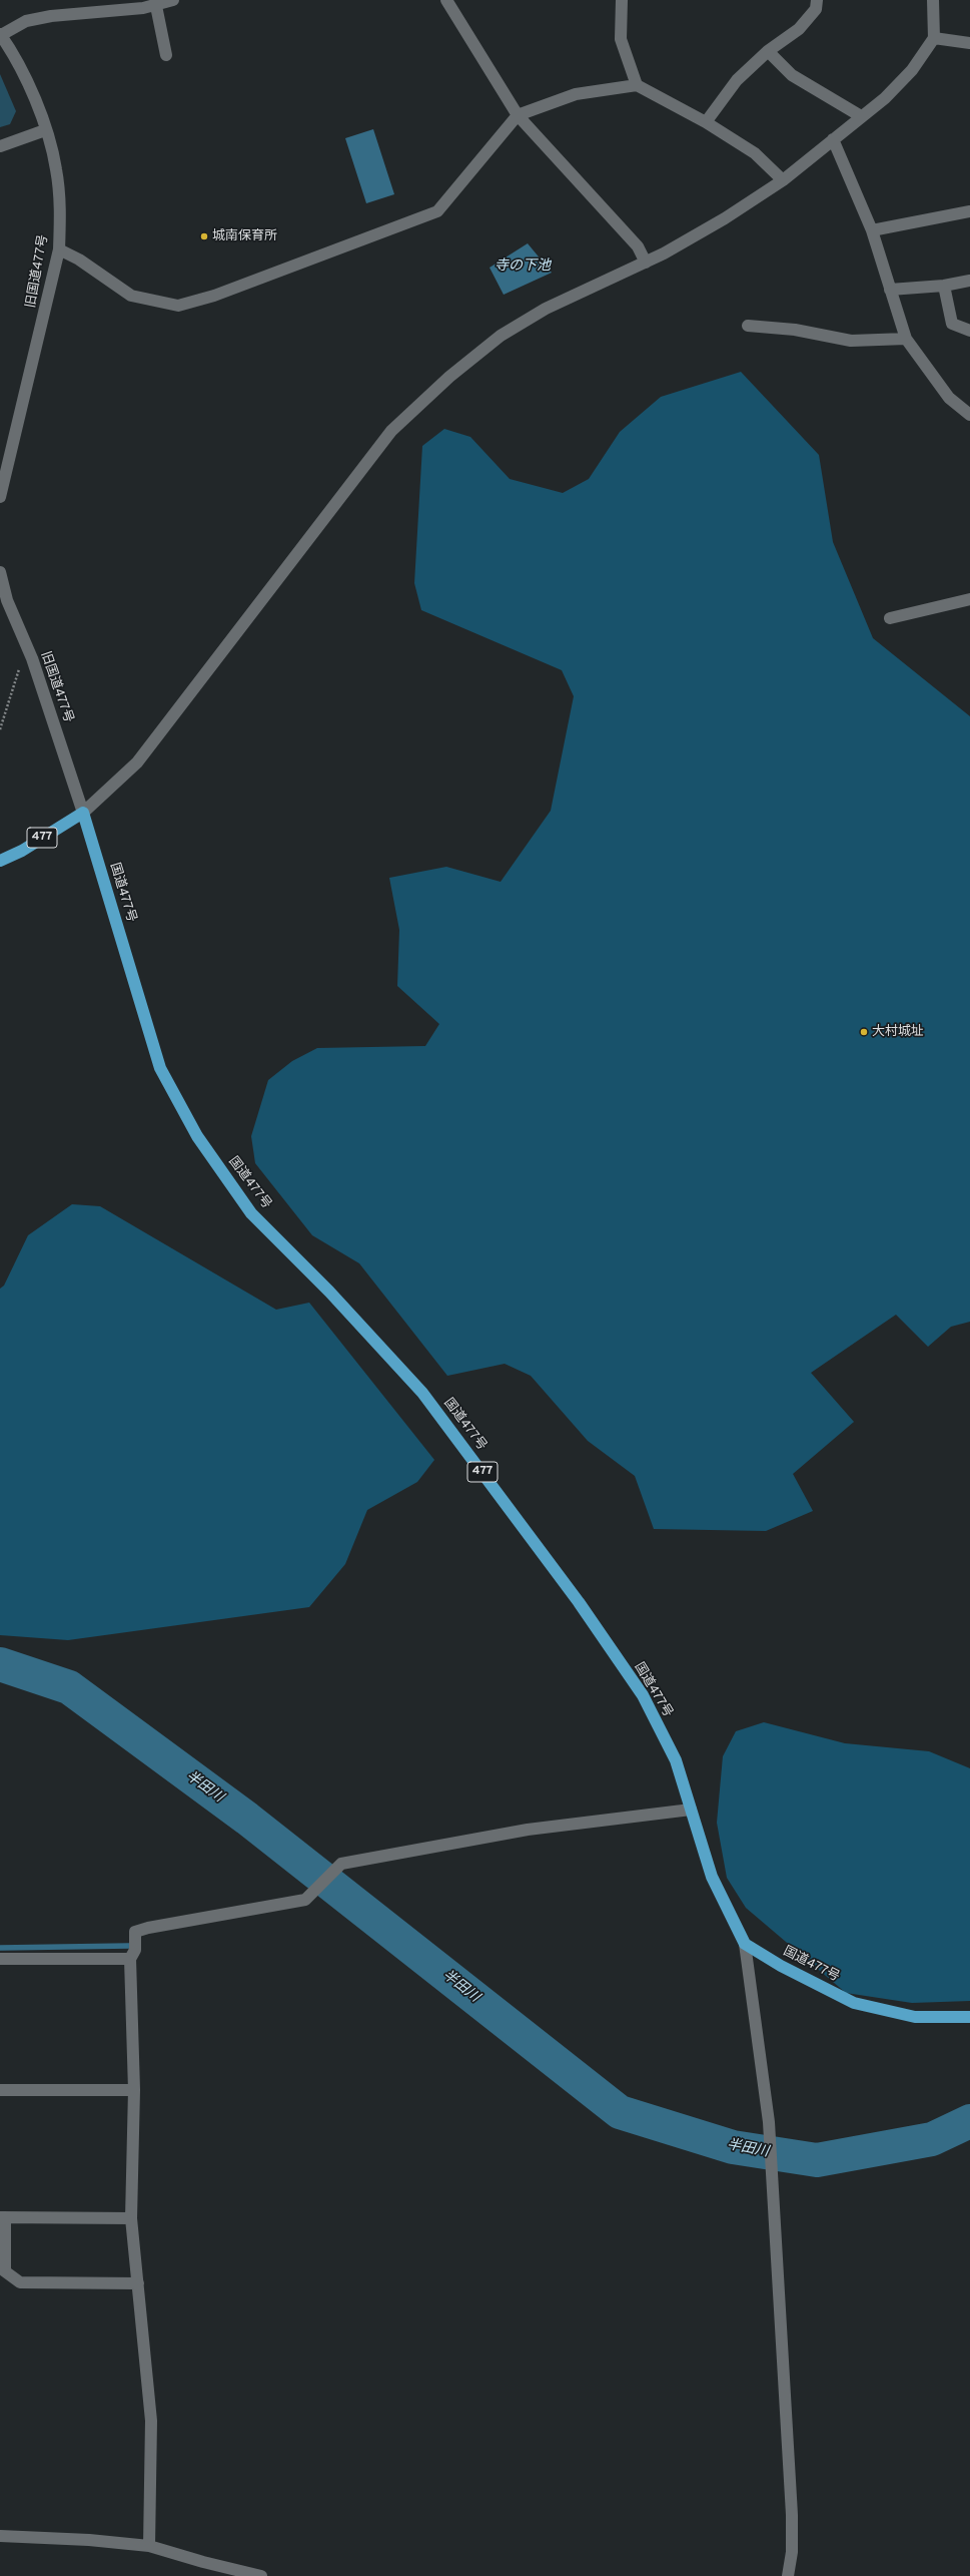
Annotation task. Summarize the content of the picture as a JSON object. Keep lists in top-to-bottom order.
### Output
{
  "streets": {
    "highway": ["477", "国道477号"],
    "street": ["旧国道477号"]
  },
  "crossings": [
    ["旧国道477号", "477"],
    ["旧国道477号", "国道477号"],
    ["477", "国道477号"]
  ],
  "water": ["寺の下池", "半田川"],
  "places": ["城南保育所", "大村城址"]
}
